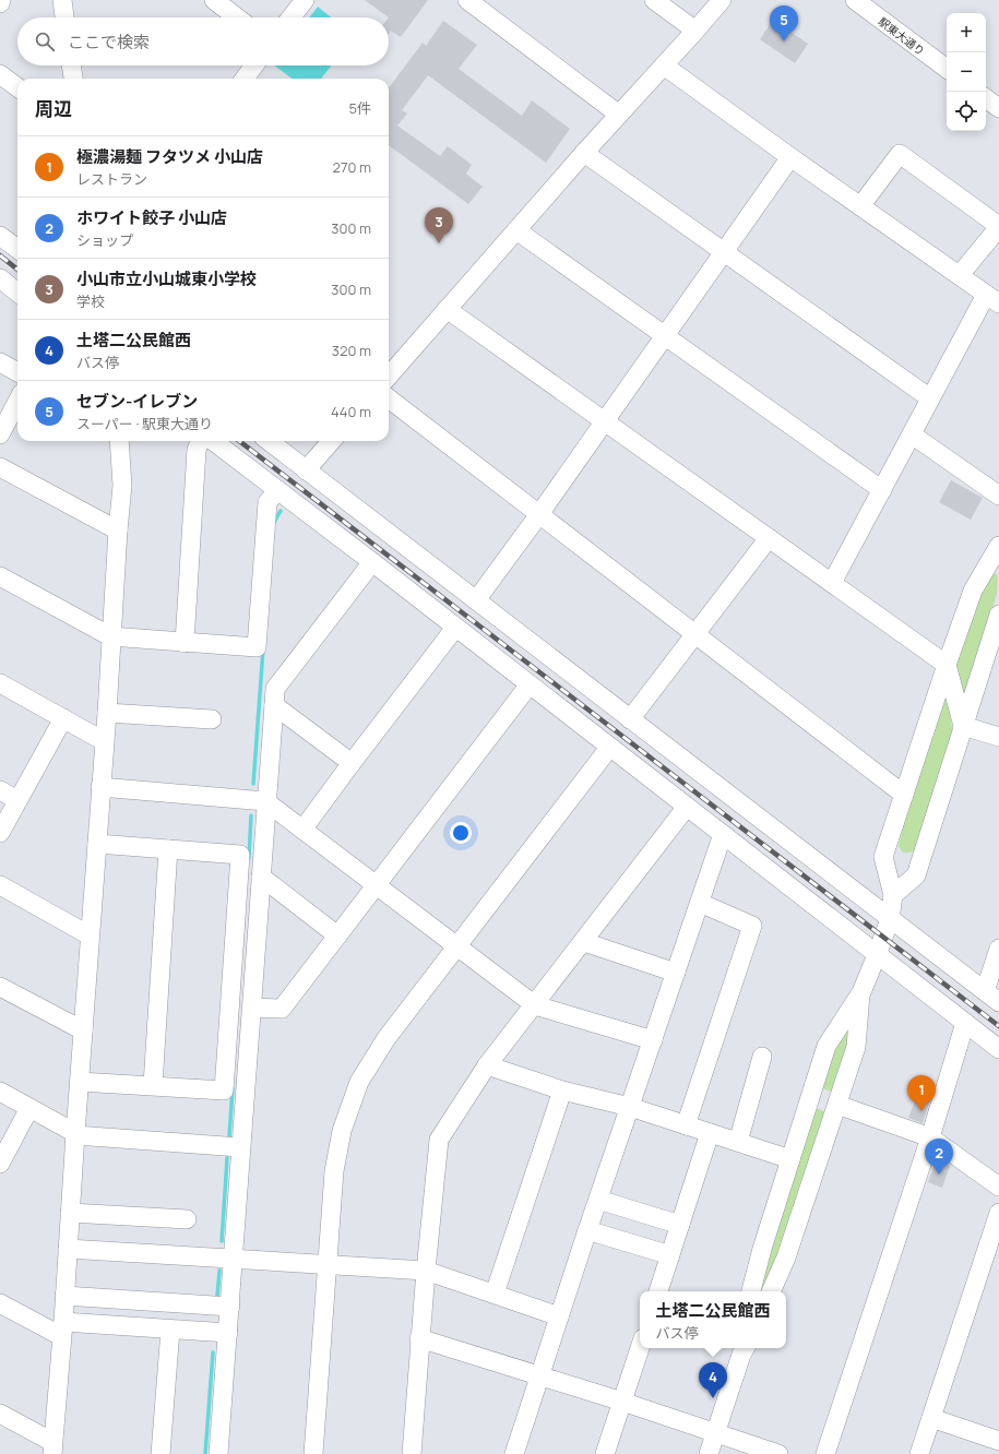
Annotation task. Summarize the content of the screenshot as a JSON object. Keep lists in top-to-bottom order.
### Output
{
  "streets": {
    "street": ["駅東大通り"]
  },
  "page": {
    "pins": [
      "5",
      "3",
      "1",
      "2",
      "4"
    ],
    "map_buttons": ["+", "−"],
    "search": "ここで検索",
    "heading": ["周辺", "5件"],
    "list": [
      {
        "mark": "1",
        "name": "極濃湯麺 フタツメ 小山店",
        "note": "レストラン",
        "value": "270 m"
      },
      {
        "mark": "2",
        "name": "ホワイト餃子 小山店",
        "note": "ショップ",
        "value": "300 m"
      },
      {
        "mark": "3",
        "name": "小山市立小山城東小学校",
        "note": "学校",
        "value": "300 m"
      },
      {
        "mark": "4",
        "name": "土塔二公民館西",
        "note": "バス停",
        "value": "320 m"
      },
      {
        "mark": "5",
        "name": "セブン-イレブン",
        "note": "スーパー · 駅東大通り",
        "value": "440 m"
      }
    ],
    "popup": ["土塔二公民館西", "バス停"]
  }
}
